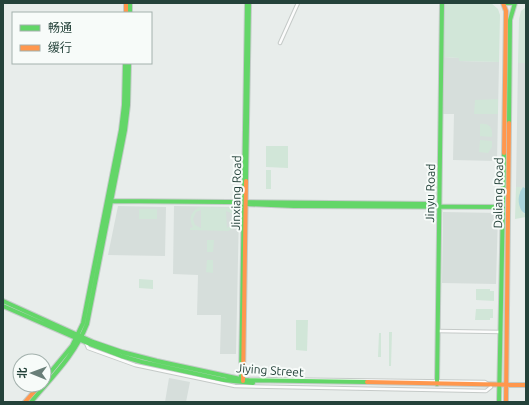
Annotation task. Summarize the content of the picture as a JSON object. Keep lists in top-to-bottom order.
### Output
{
  "streets": {
    "street": [
      "Jinxiang Road",
      "Jinyu Road",
      "Daliang Road",
      "Jiying Street"
    ]
  },
  "crossings": [
    ["Jinxiang Road", "Jiying Street"],
    ["Jinyu Road", "Jiying Street"],
    ["Daliang Road", "Jiying Street"]
  ],
  "legend": ["畅通", "缓行"],
  "north": "left"
}
